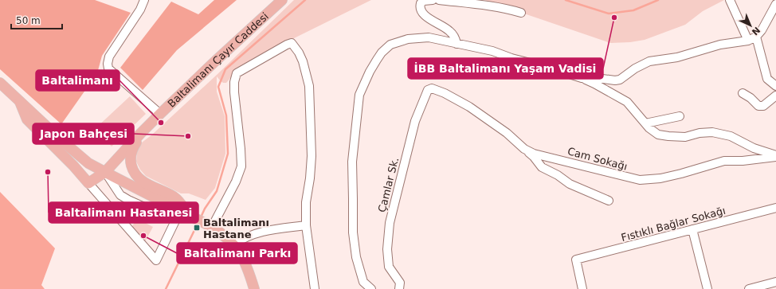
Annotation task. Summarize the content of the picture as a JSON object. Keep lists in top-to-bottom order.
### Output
{
  "streets": {
    "main road": ["Baltalimanı Çayır Caddesi"],
    "street": ["Cam Sokağı", "Çamlar Sk.", "Fıstıklı Bağlar Sokağı"]
  },
  "crossings": [
    ["Cam Sokağı", "Çamlar Sk."]
  ],
  "places": {
    "other": [
      "İBB Baltalimanı Yaşam Vadisi",
      "Baltalimanı",
      "Japon Bahçesi",
      "Baltalimanı Hastanesi",
      "Baltalimanı Parkı"
    ],
    "transit": ["Baltalimanı Hastane"]
  },
  "scale_bar": "50 m",
  "north": "bottom right"
}
